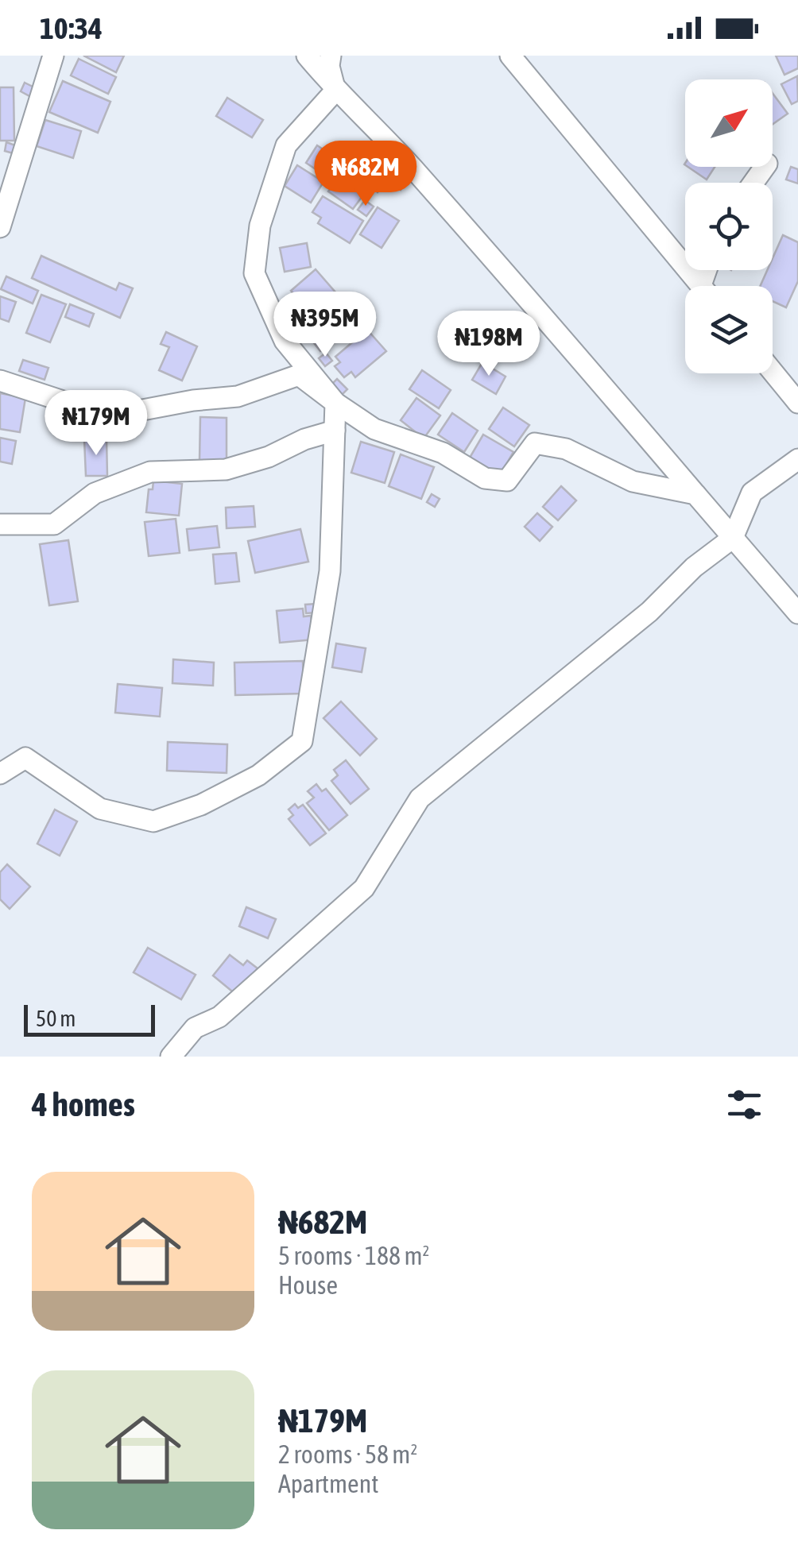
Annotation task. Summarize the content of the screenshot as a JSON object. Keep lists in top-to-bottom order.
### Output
{
  "scale_bar": "50 m",
  "north": "top right",
  "page": {
    "status": "10:34",
    "price": [
      "₦682M",
      "₦395M",
      "₦198M",
      "₦179M"
    ],
    "scale": "50 m",
    "heading": "4 homes",
    "list": [
      {
        "name": "₦682M",
        "note": "5 rooms · 188 m² · House"
      },
      {
        "name": "₦179M",
        "note": "2 rooms · 58 m² · Apartment"
      }
    ]
  }
}
